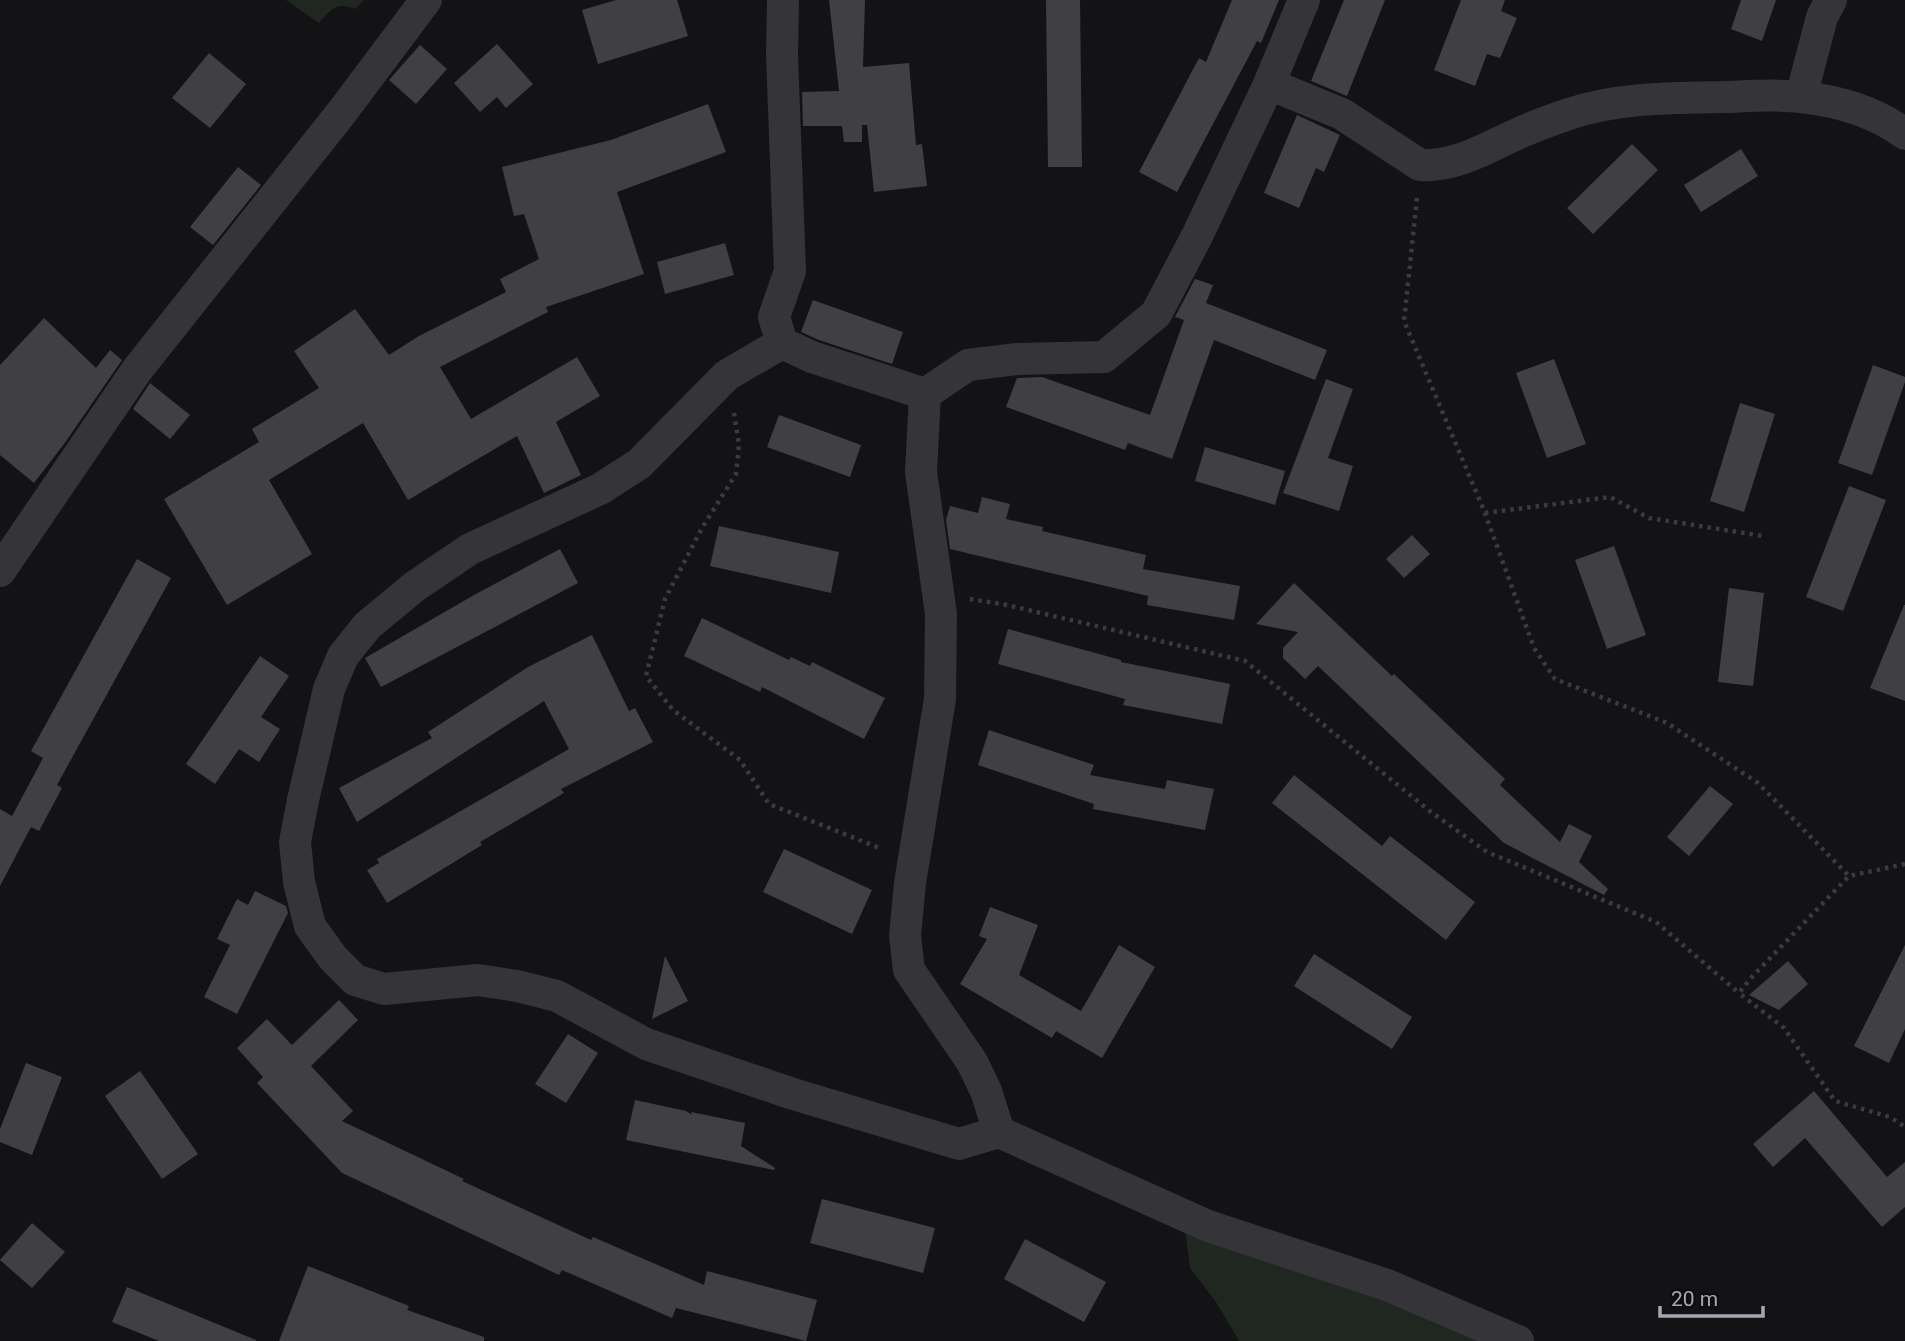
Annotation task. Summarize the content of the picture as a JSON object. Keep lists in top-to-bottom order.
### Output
{
  "scale_bar": "20 m"
}
